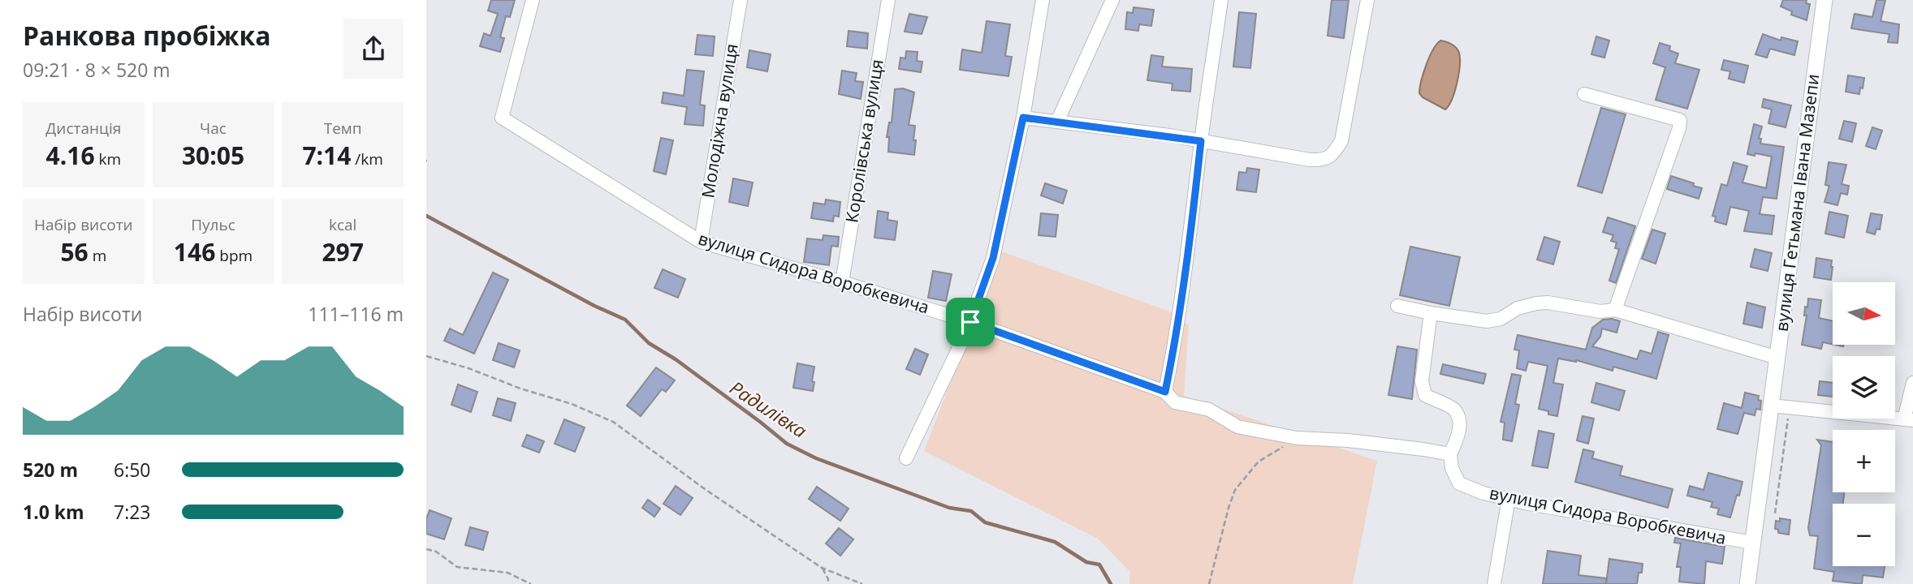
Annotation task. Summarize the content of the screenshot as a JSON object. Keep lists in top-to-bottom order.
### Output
{
  "streets": {
    "main road": ["вулиця Гетьмана Івана Мазепи"],
    "street": ["Молодіжна вулиця", "Королівська вулиця", "вулиця Сидора Воробкевича"]
  },
  "crossings": [
    ["Молодіжна вулиця", "вулиця Сидора Воробкевича"],
    ["Королівська вулиця", "вулиця Сидора Воробкевича"],
    ["вулиця Гетьмана Івана Мазепи", "вулиця Сидора Воробкевича"]
  ],
  "water": ["Радилівка"],
  "north": "right",
  "page": {
    "heading": ["Ранкова пробіжка", "09:21 · 8 × 520 m"],
    "stats": [
      ["Дистанція", "4.16 km"],
      ["Час", "30:05"],
      ["Темп", "7:14 /km"],
      ["Набір висоти", "56 m"],
      ["Пульс", "146 bpm"],
      ["kcal", "297"]
    ],
    "map_buttons": ["+", "−"],
    "chart": ["Набір висоти", "111–116 m"],
    "list": [
      {
        "name": "520 m",
        "note": "6:50"
      },
      {
        "name": "1.0 km",
        "note": "7:23"
      }
    ]
  }
}
